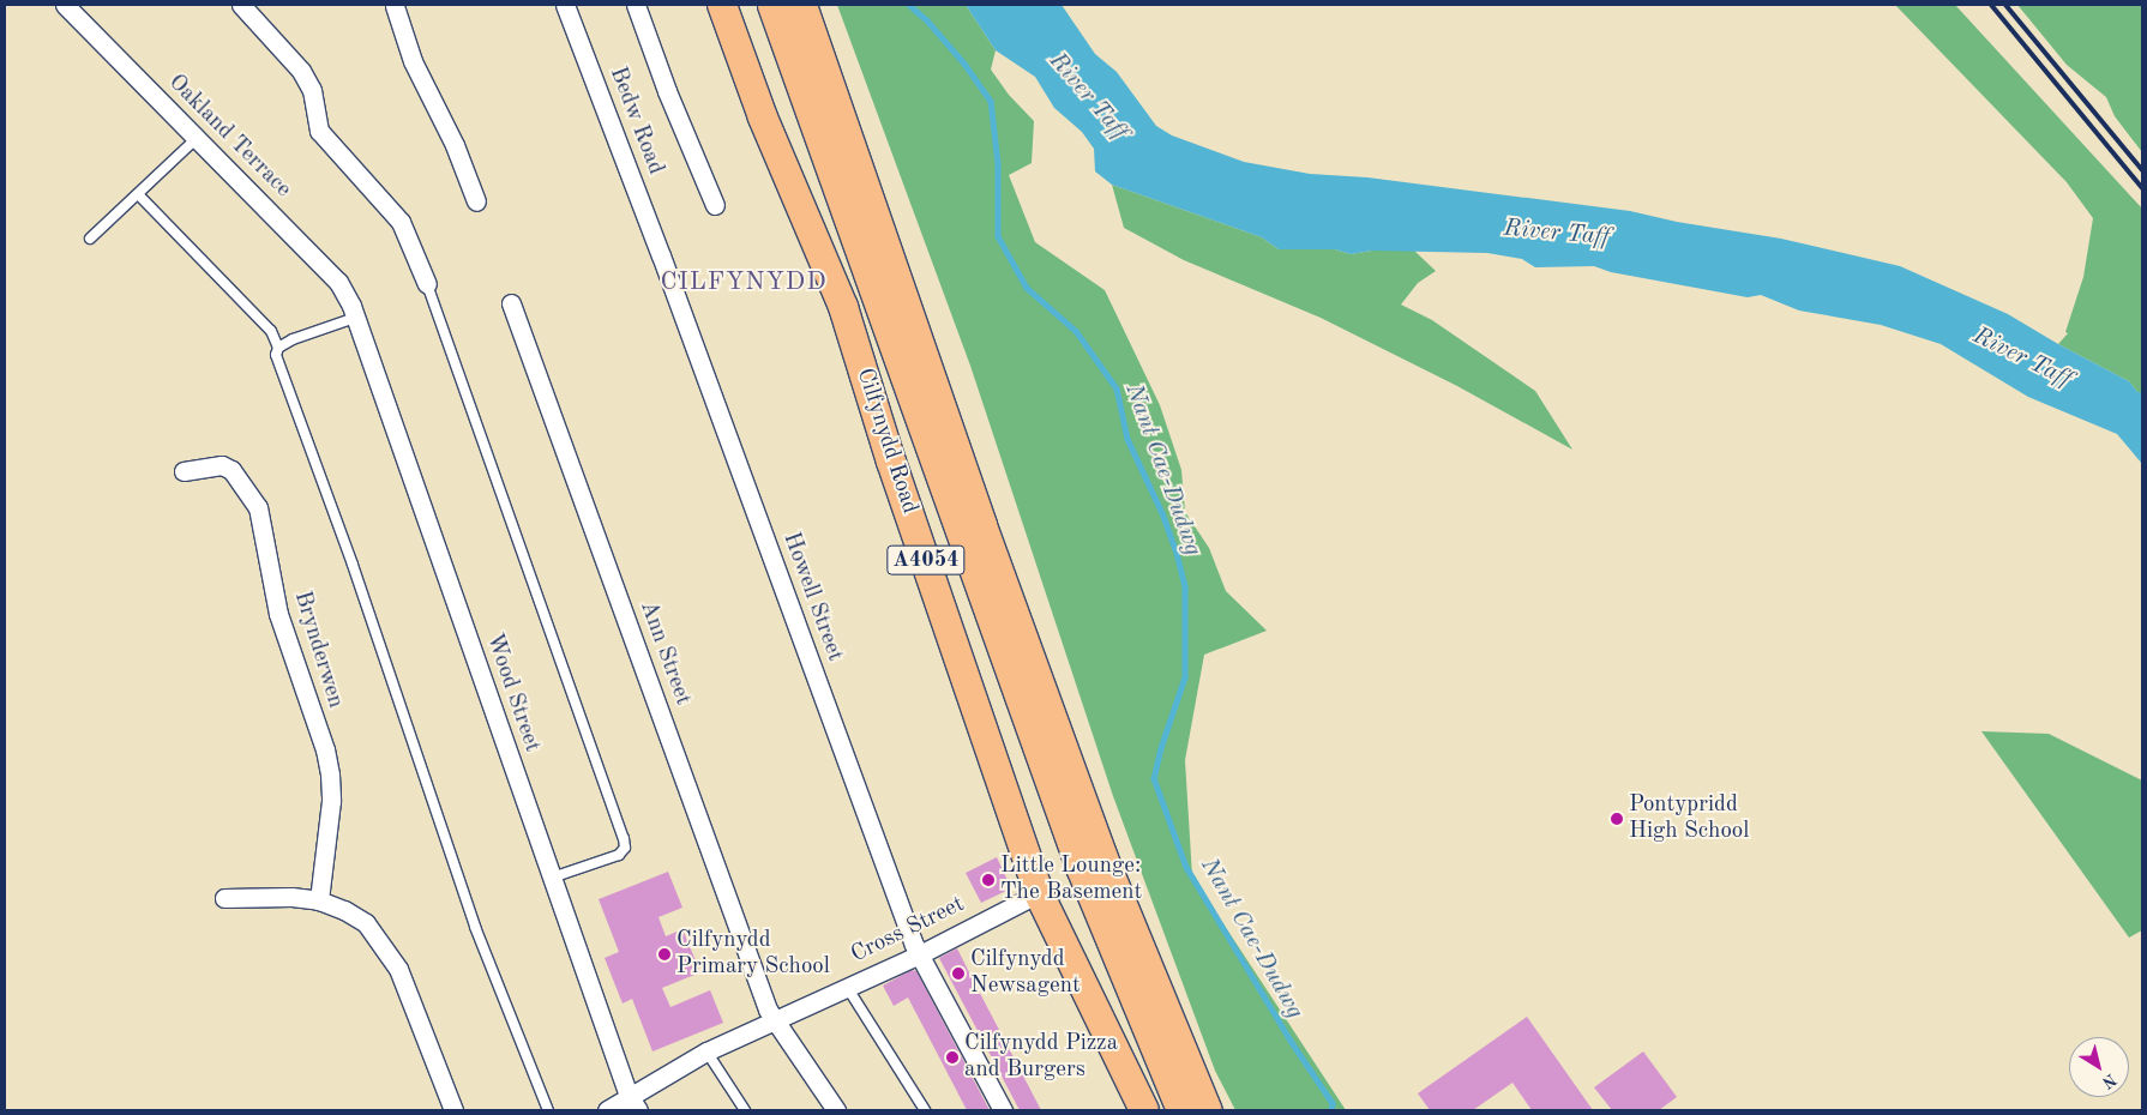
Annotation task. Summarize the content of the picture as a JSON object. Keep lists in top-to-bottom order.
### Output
{
  "streets": {
    "main road": ["Cilfynydd Road", "A4054"],
    "street": [
      "Bedw Road",
      "Oakland Terrace",
      "Howell Street",
      "Brynderwen",
      "Ann Street",
      "Wood Street",
      "Cross Street"
    ]
  },
  "crossings": [
    ["Bedw Road", "Howell Street"],
    ["Oakland Terrace", "Wood Street"],
    ["Cilfynydd Road", "Cross Street"],
    ["Howell Street", "Cross Street"],
    ["Ann Street", "Cross Street"],
    ["Wood Street", "Cross Street"]
  ],
  "districts": ["CILFYNYDD"],
  "water": ["River Taff", "Nant Cae-Dudwg"],
  "places": [
    "Pontypridd High School",
    "Little Lounge: The Basement",
    "Cilfynydd Primary School",
    "Cilfynydd Newsagent",
    "Cilfynydd Pizza and Burgers"
  ],
  "north": "bottom right"
}
